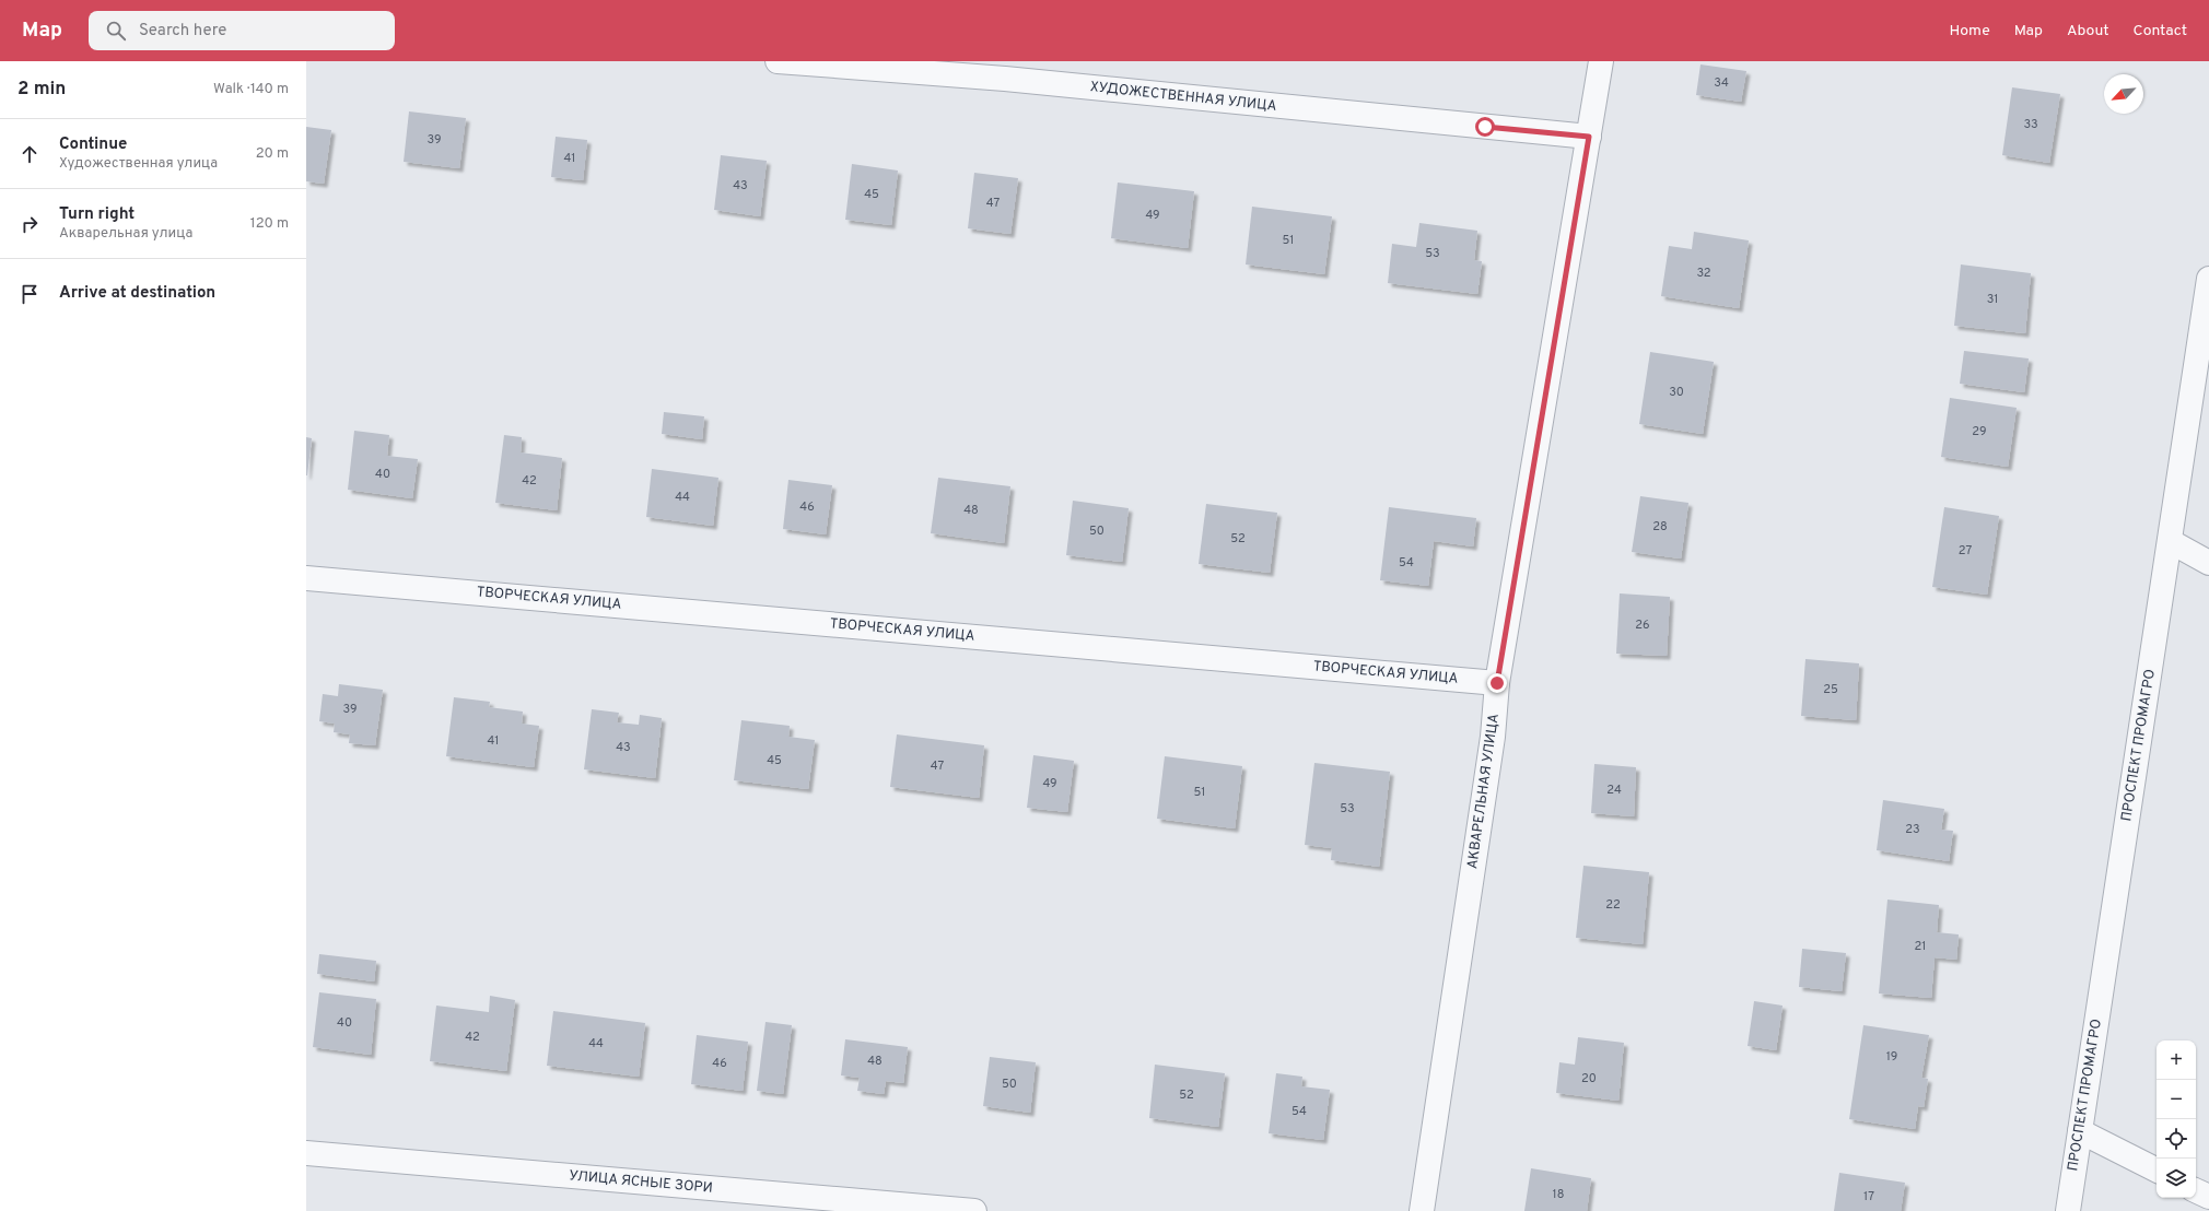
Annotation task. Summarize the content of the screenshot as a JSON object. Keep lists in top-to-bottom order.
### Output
{
  "streets": {
    "street": [
      "ХУДОЖЕСТВЕННАЯ УЛИЦА",
      "ТВОРЧЕСКАЯ УЛИЦА",
      "ПРОСПЕКТ ПРОМАГРО",
      "АКВАРЕЛЬНАЯ УЛИЦА",
      "УЛИЦА ЯСНЫЕ ЗОРИ"
    ]
  },
  "crossings": [
    ["ХУДОЖЕСТВЕННАЯ УЛИЦА", "АКВАРЕЛЬНАЯ УЛИЦА"],
    ["ТВОРЧЕСКАЯ УЛИЦА", "АКВАРЕЛЬНАЯ УЛИЦА"]
  ],
  "house_numbers": [
    "34",
    "33",
    "39",
    "41",
    "43",
    "45",
    "47",
    "49",
    "51",
    "53",
    "32",
    "31",
    "30",
    "29",
    "40",
    "42",
    "44",
    "46",
    "48",
    "28",
    "50",
    "52",
    "27",
    "54",
    "26",
    "25",
    "39",
    "41",
    "43",
    "45",
    "47",
    "49",
    "24",
    "51",
    "53",
    "23",
    "22",
    "21",
    "40",
    "42",
    "44",
    "19",
    "48",
    "46",
    "20",
    "50",
    "52",
    "54",
    "18",
    "17"
  ],
  "north": "bottom left",
  "page": {
    "header": "Map",
    "search": "Search here",
    "nav": [
      "Home",
      "Map",
      "About",
      "Contact"
    ],
    "heading": ["2 min", "Walk · 140 m"],
    "list": [
      ["Continue", "Художественная улица", "20 m"],
      ["Turn right", "Акварельная улица", "120 m"],
      "Arrive at destination"
    ],
    "map_buttons": ["+", "−"]
  }
}
